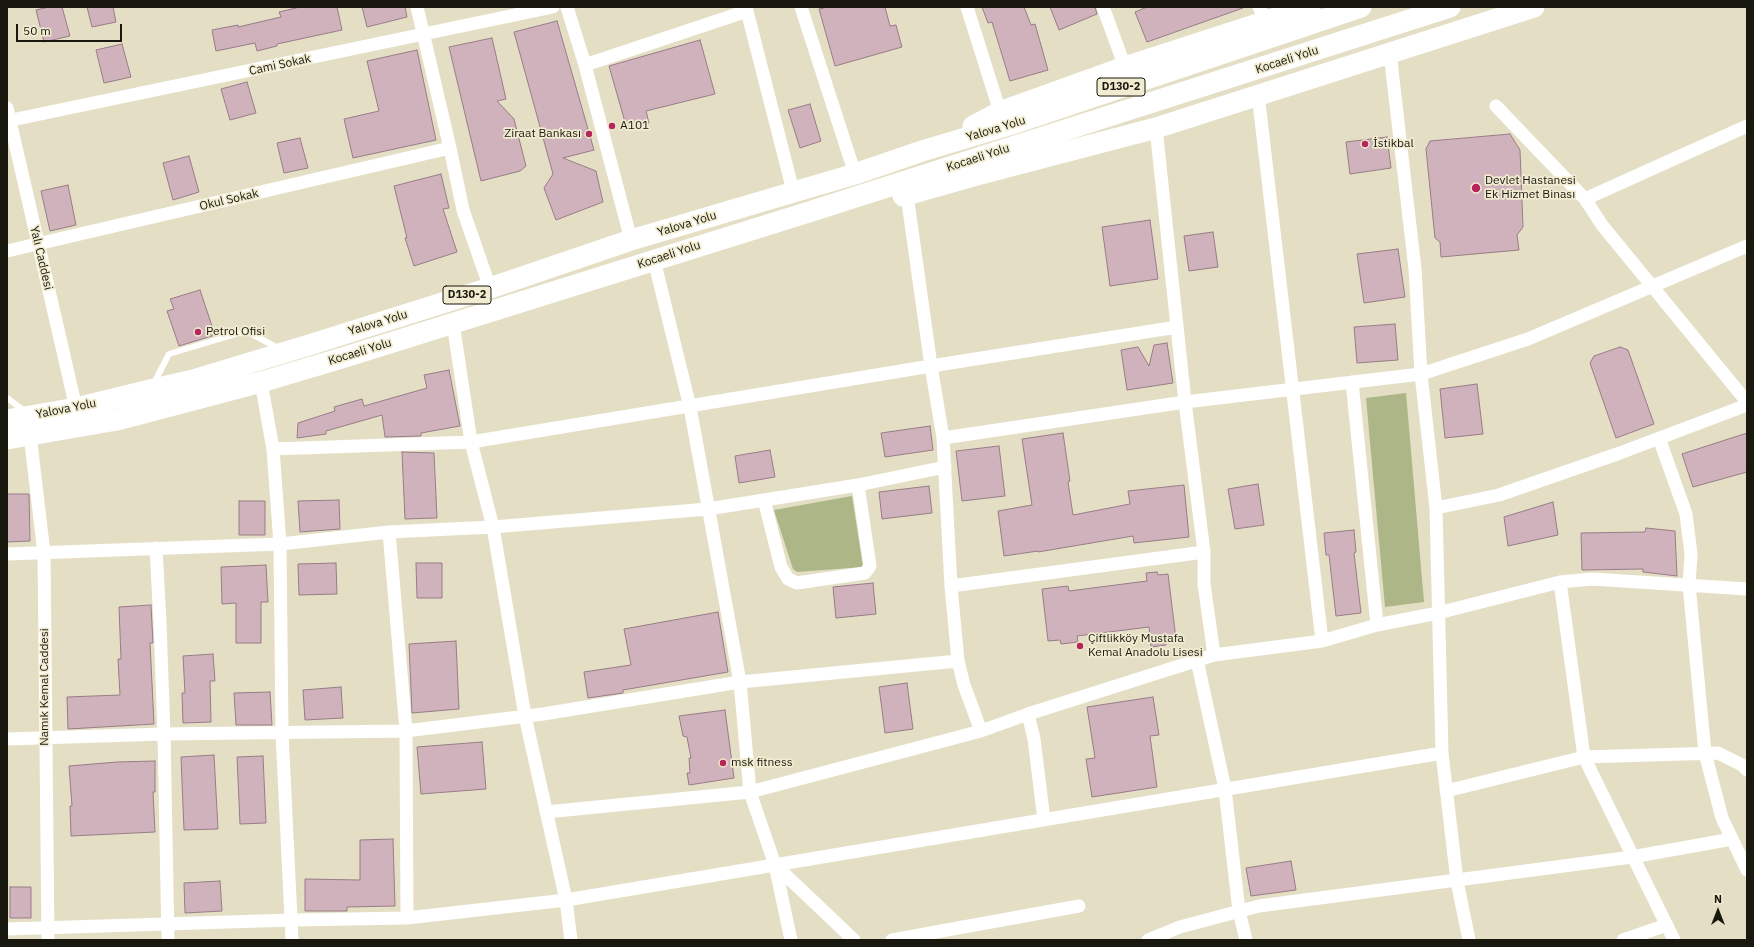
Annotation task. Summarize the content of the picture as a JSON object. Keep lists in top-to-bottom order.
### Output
{
  "streets": {
    "highway": ["Kocaeli̇ Yolu", "D130-2", "Yalova Yolu"],
    "street": [
      "Cami Sokak",
      "Okul Sokak",
      "Yalı Caddesi",
      "Namık Kemal Caddesi"
    ]
  },
  "crossings": [
    ["Kocaeli̇ Yolu", "Yalova Yolu"],
    ["Kocaeli̇ Yolu", "Namık Kemal Caddesi"],
    ["Cami Sokak", "Yalı Caddesi"],
    ["Yalova Yolu", "Yalı Caddesi"],
    ["Yalova Yolu", "Namık Kemal Caddesi"],
    ["Okul Sokak", "Yalı Caddesi"]
  ],
  "places": [
    "A101",
    "Ziraat Bankası",
    "İstikbal",
    "Devlet Hastanesi Ek Hizmet Binası",
    "Petrol Ofisi",
    "Çiftlikköy Mustafa Kemal Anadolu Lisesi",
    "msk fitness"
  ],
  "scale_bar": "50 m",
  "north": "top"
}
